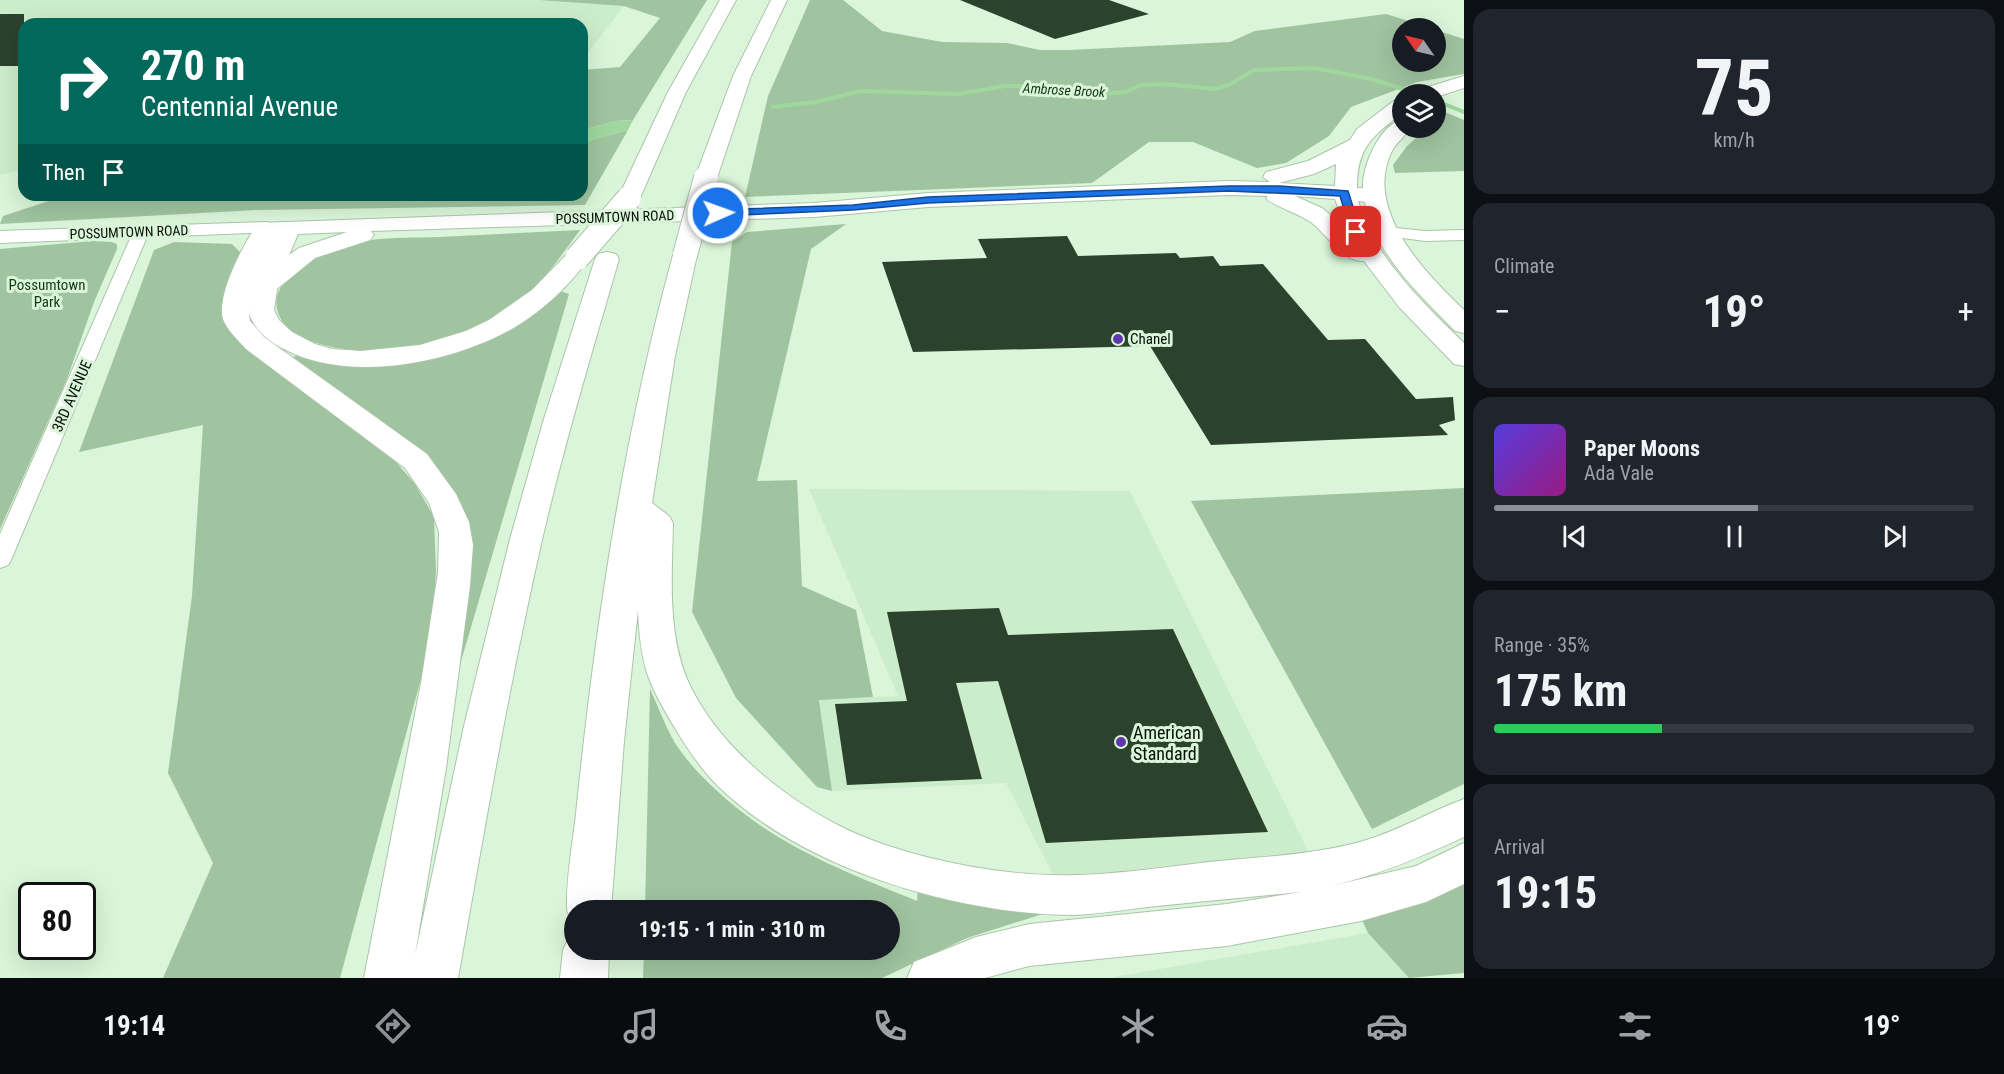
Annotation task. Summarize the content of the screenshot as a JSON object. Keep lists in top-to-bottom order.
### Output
{
  "streets": {
    "highway": ["POSSUMTOWN ROAD"],
    "street": ["3RD AVENUE"]
  },
  "crossings": [
    ["POSSUMTOWN ROAD", "3RD AVENUE"]
  ],
  "water": ["Ambrose Brook"],
  "parks": ["Possumtown Park"],
  "places": ["Chanel", "American Standard"],
  "north": "top left",
  "page": {
    "tile": [
      ["75", "km/h"],
      "Climate",
      ["Range · 35%", "175 km"],
      ["Arrival", "19:15"]
    ],
    "turn": ["270 m", "Centennial Avenue"],
    "then": "Then",
    "heat": ["−", "19°", "+"],
    "song": ["Paper Moons", "Ada Vale"],
    "limit": "80",
    "trip": "19:15 · 1 min · 310 m",
    "tabs": ["19:14", "19°"]
  }
}
